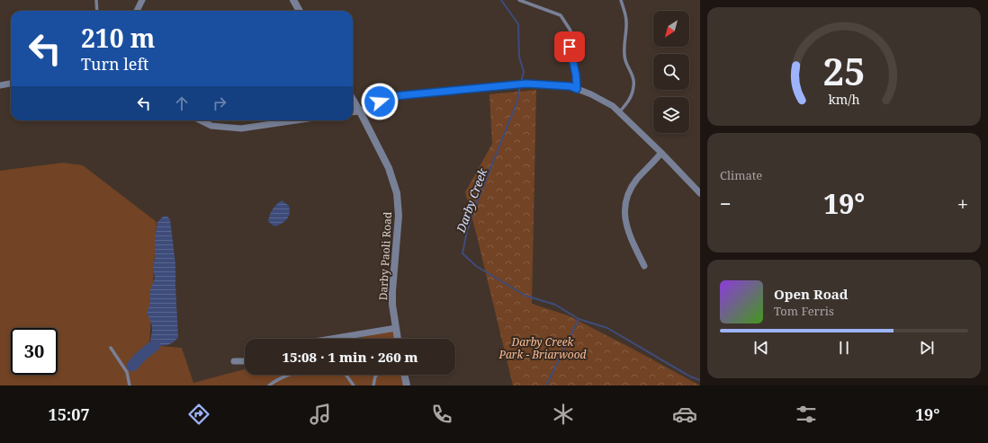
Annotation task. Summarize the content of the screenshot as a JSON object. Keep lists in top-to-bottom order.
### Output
{
  "streets": {
    "street": ["Darby Paoli Road"]
  },
  "water": ["Darby Creek"],
  "parks": ["Darby Creek Park - Briarwood"],
  "north": "bottom left",
  "page": {
    "turn": ["210 m", "Turn left"],
    "tile": "Climate",
    "heat": ["−", "19°", "+"],
    "song": ["Open Road", "Tom Ferris"],
    "limit": "30",
    "trip": "15:08 · 1 min · 260 m",
    "tabs": ["15:07", "19°"],
    "gauge": ["25", "km/h"]
  }
}
